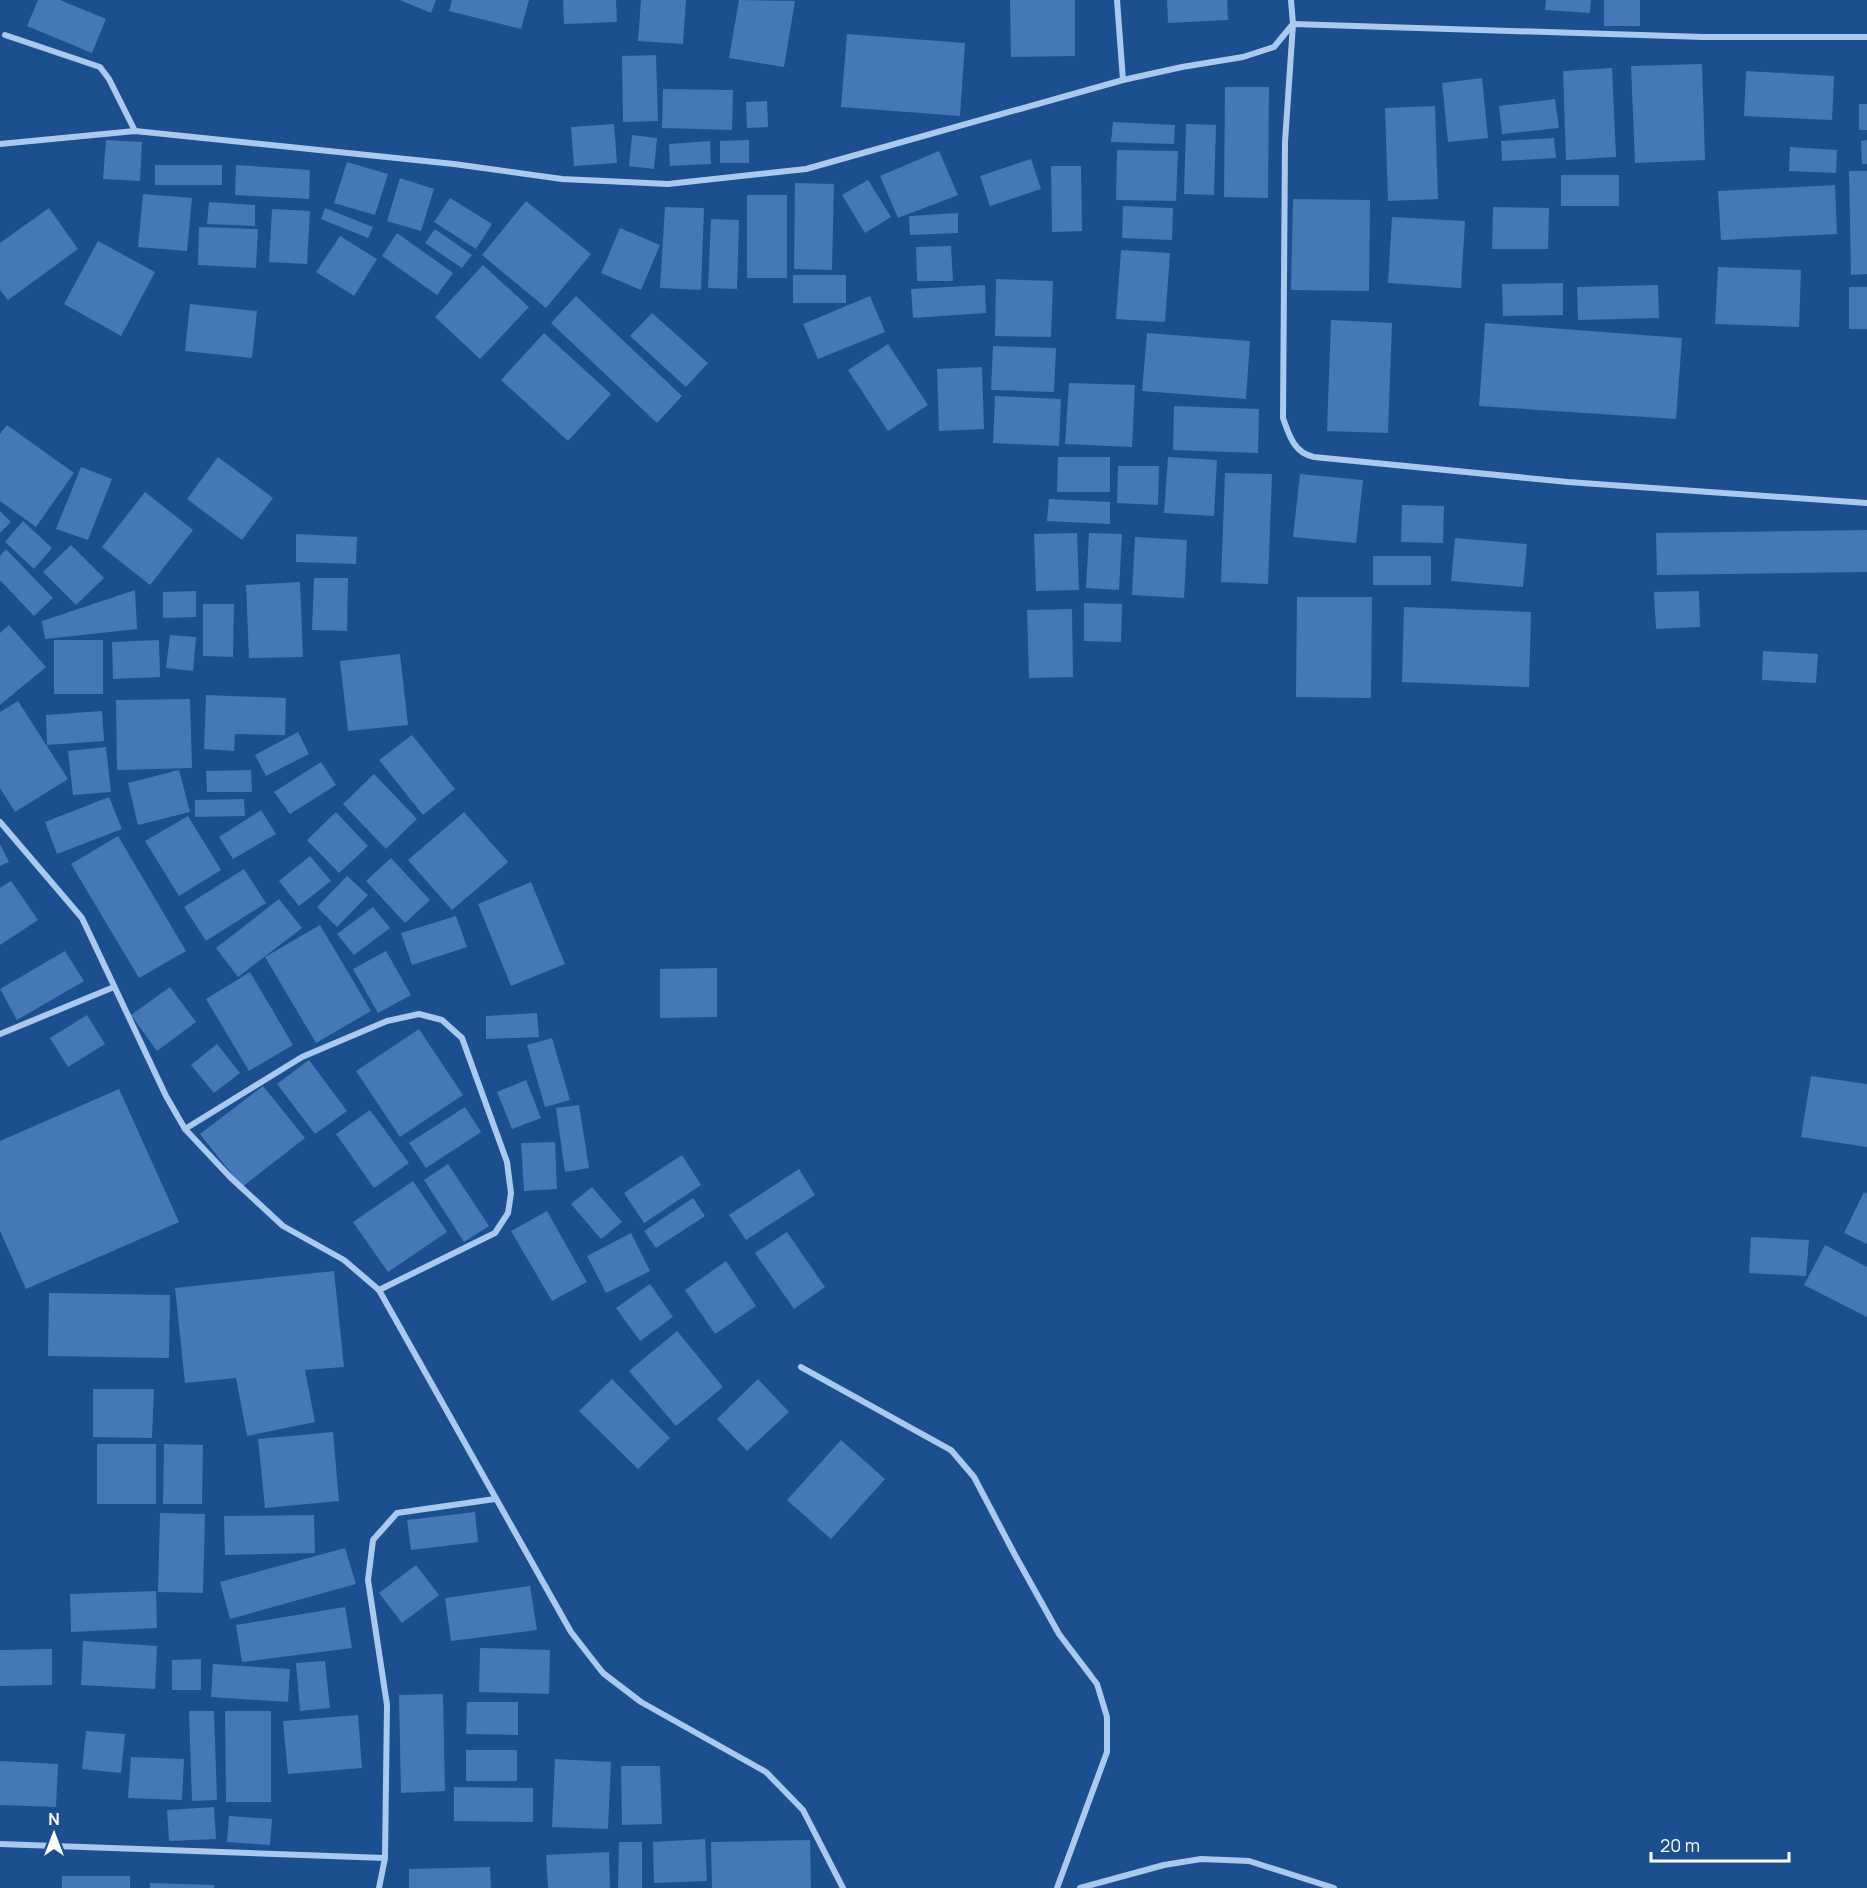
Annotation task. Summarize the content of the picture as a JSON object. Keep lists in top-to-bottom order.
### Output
{
  "scale_bar": "20 m",
  "north": "top"
}
